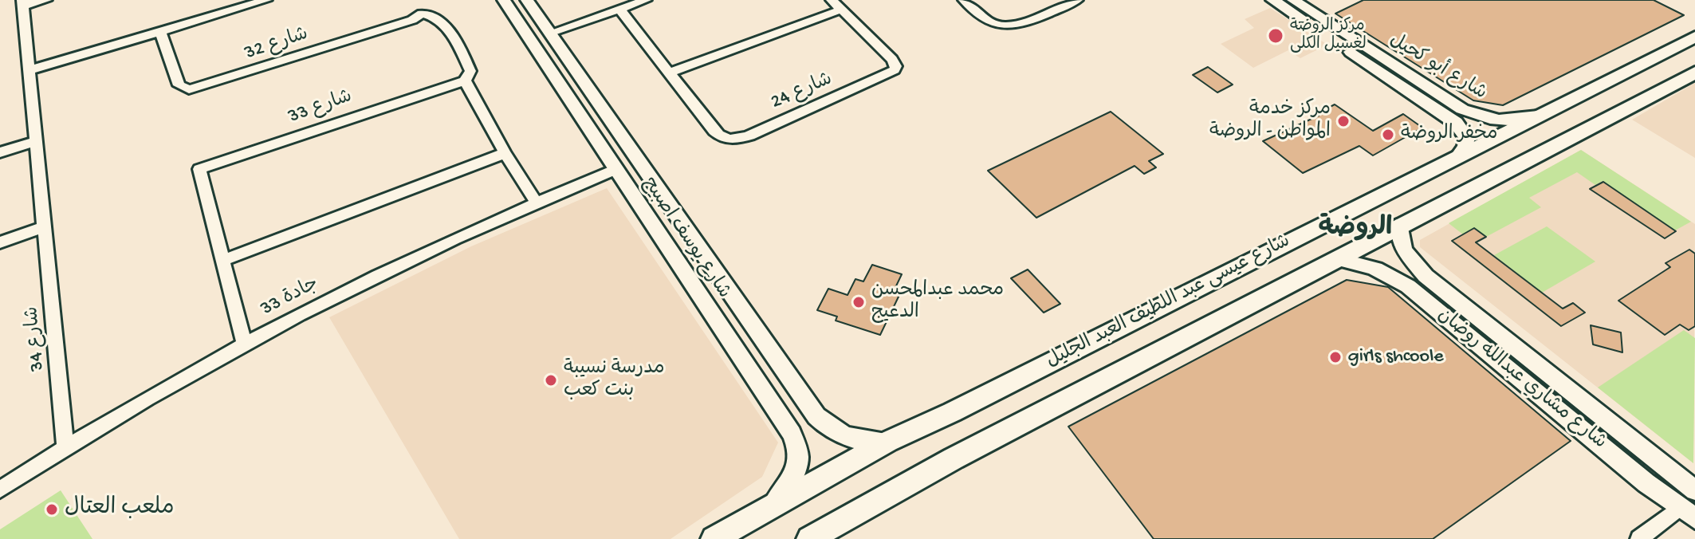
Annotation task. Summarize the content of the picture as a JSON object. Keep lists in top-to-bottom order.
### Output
{
  "streets": {
    "main road": ["شارع عيسى عبد اللطيف العبد الجليل"],
    "street": [
      "شارع 32",
      "شارع أبو كحيل",
      "شارع 24",
      "شارع 33",
      "شارع يوسف اصبيح",
      "جادة 33",
      "شارع 34",
      "شارع مشاري عبدالله روضان"
    ]
  },
  "crossings": [
    ["شارع أبو كحيل", "شارع عيسى عبد اللطيف العبد الجليل"],
    ["شارع 33", "جادة 33"],
    ["شارع يوسف اصبيح", "جادة 33"],
    ["شارع يوسف اصبيح", "شارع عيسى عبد اللطيف العبد الجليل"],
    ["جادة 33", "شارع 34"],
    ["شارع عيسى عبد اللطيف العبد الجليل", "شارع مشاري عبدالله روضان"]
  ],
  "districts": ["الروضة"],
  "places": [
    "مركز الروضة لغسيل الكلى",
    "مركز خدمة المواطن - الروضة",
    "مخفر الروضة",
    "محمد عبدالمحسن الدعيج",
    "girls shcoole",
    "مدرسة نسيبة بنت كعب",
    "ملعب العتال"
  ]
}
